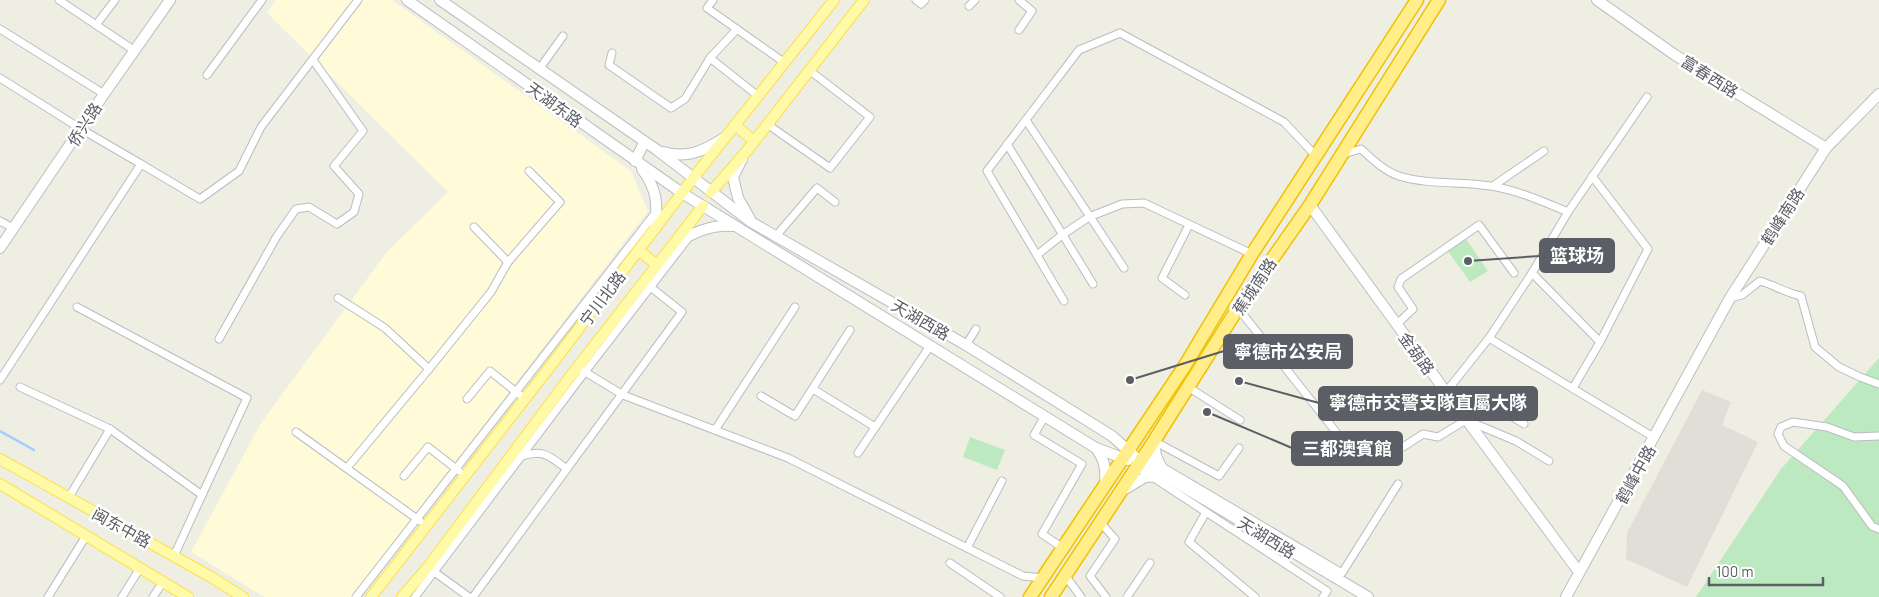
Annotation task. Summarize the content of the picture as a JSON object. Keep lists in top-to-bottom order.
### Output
{
  "streets": {
    "highway": ["蕉城南路"],
    "main road": [
      "富春西路",
      "天湖东路",
      "侨兴路",
      "鹤峰南路",
      "宁川北路",
      "天湖西路",
      "金葫路",
      "鹤峰中路",
      "闽东中路"
    ]
  },
  "crossings": [
    ["富春西路", "鹤峰南路"],
    ["天湖东路", "宁川北路"],
    ["天湖东路", "天湖西路"],
    ["鹤峰南路", "鹤峰中路"],
    ["蕉城南路", "天湖西路"],
    ["蕉城南路", "金葫路"],
    ["宁川北路", "天湖西路"],
    ["金葫路", "鹤峰中路"]
  ],
  "places": [
    "篮球场",
    "寧德市公安局",
    "寧德市交警支隊直屬大隊",
    "三都澳賓館"
  ],
  "scale_bar": "100 m"
}
